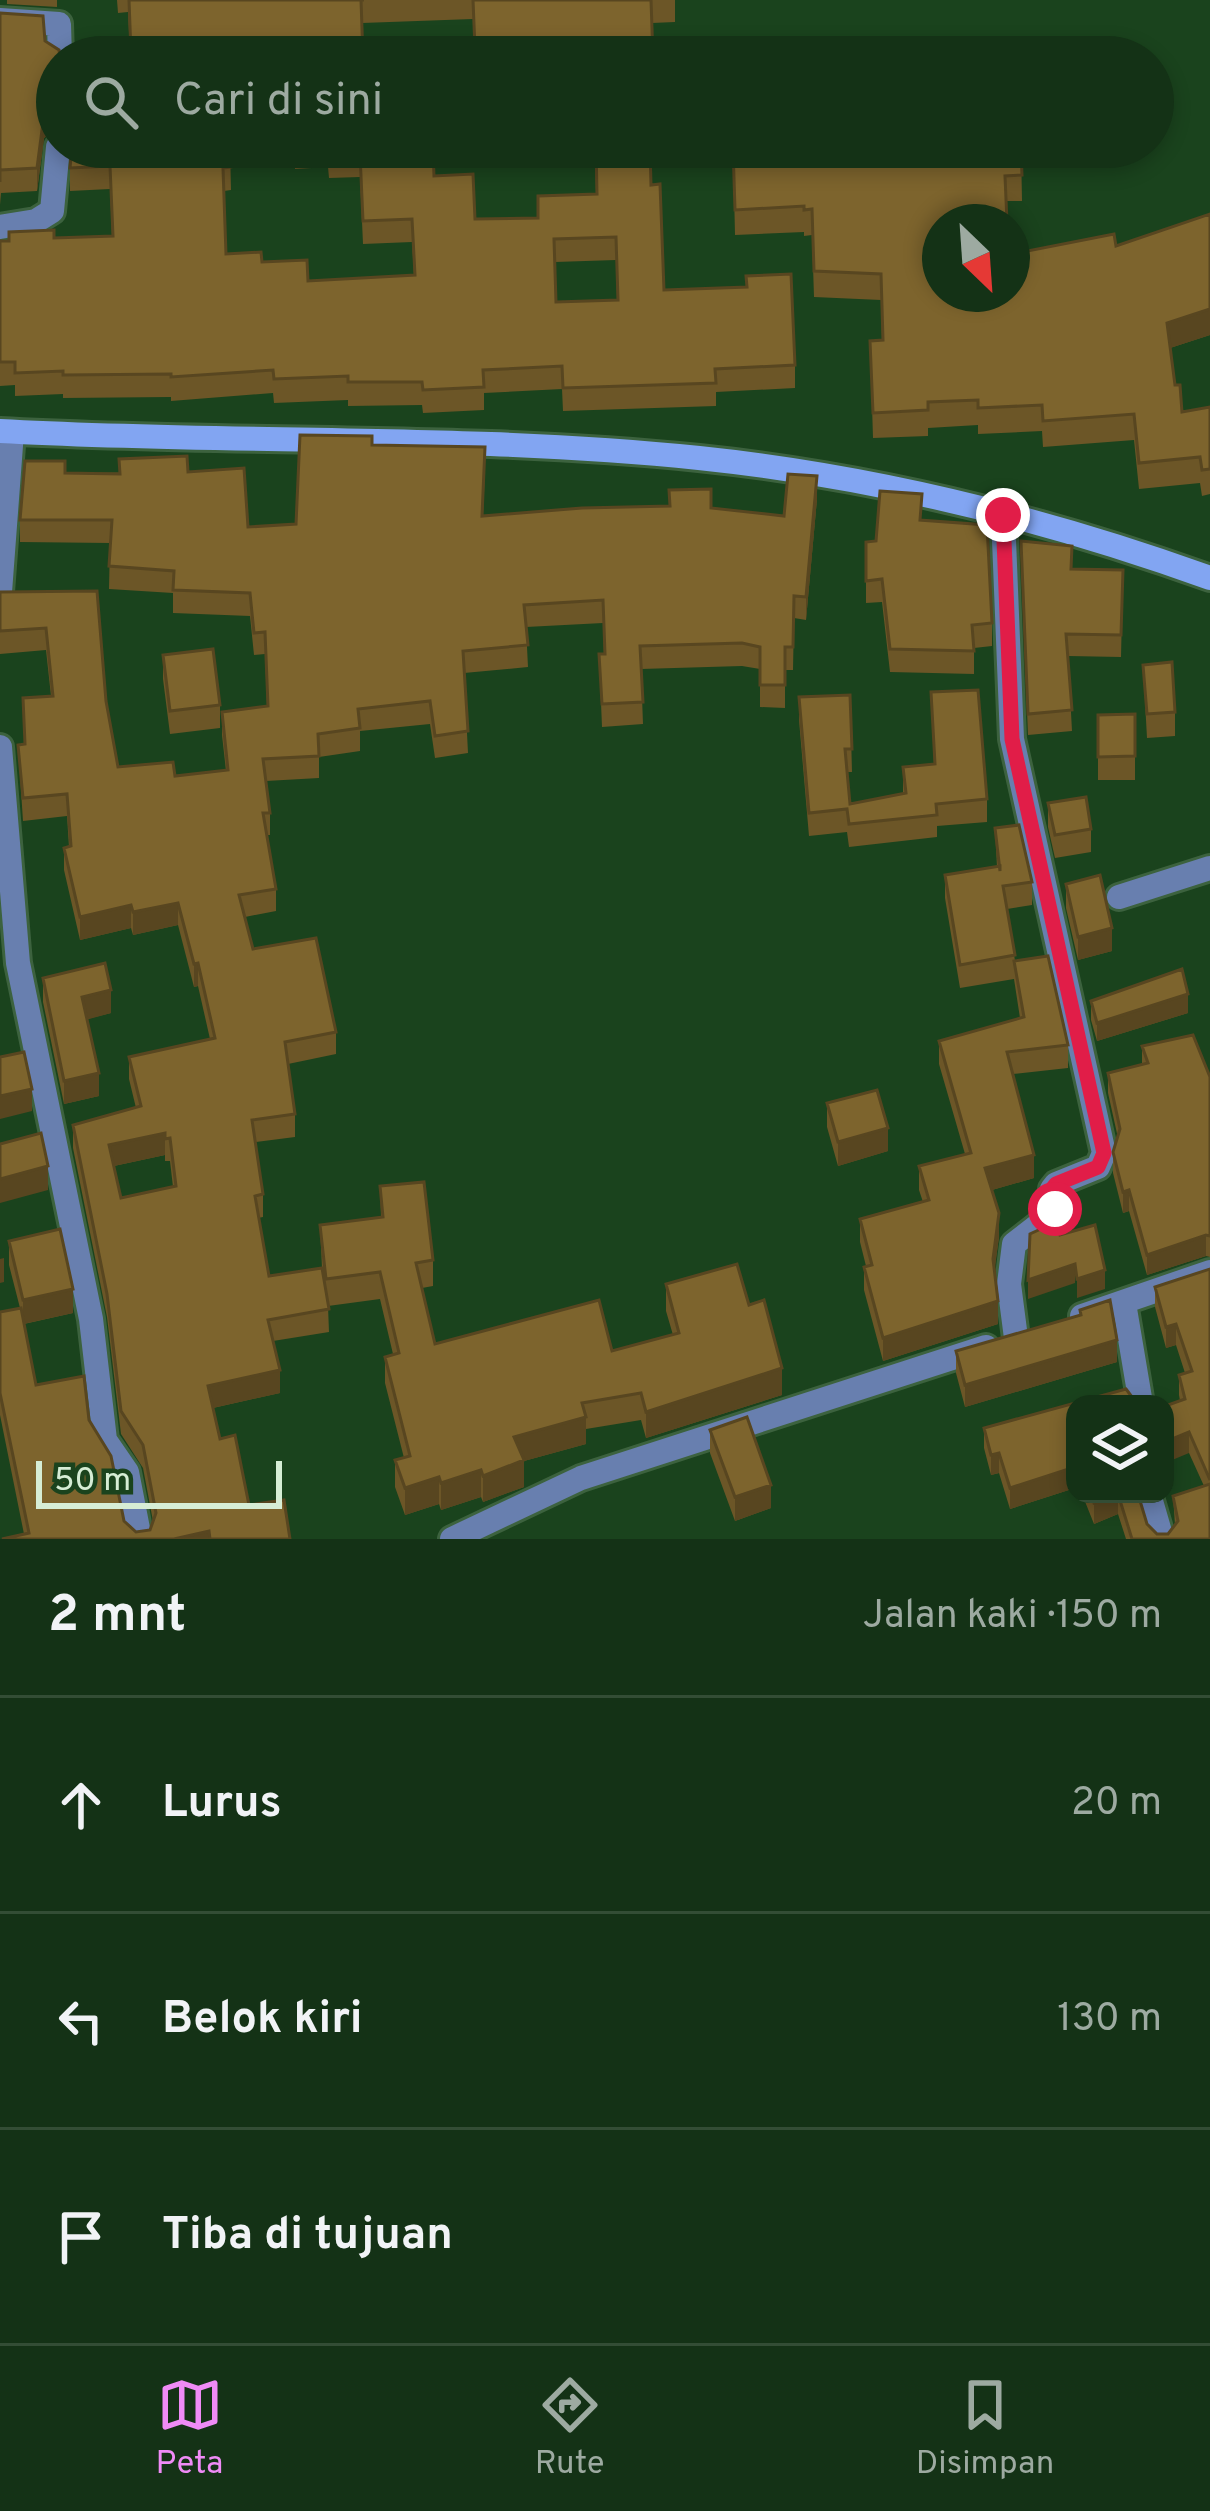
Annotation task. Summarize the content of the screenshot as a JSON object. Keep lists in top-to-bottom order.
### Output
{
  "scale_bar": "50 m",
  "north": "bottom right",
  "page": {
    "search": "Cari di sini",
    "scale": "50 m",
    "heading": ["2 mnt", "Jalan kaki · 150 m"],
    "list": [
      ["Lurus", "20 m"],
      ["Belok kiri", "130 m"],
      "Tiba di tujuan"
    ],
    "nav": ["Peta", "Rute", "Disimpan"]
  }
}
